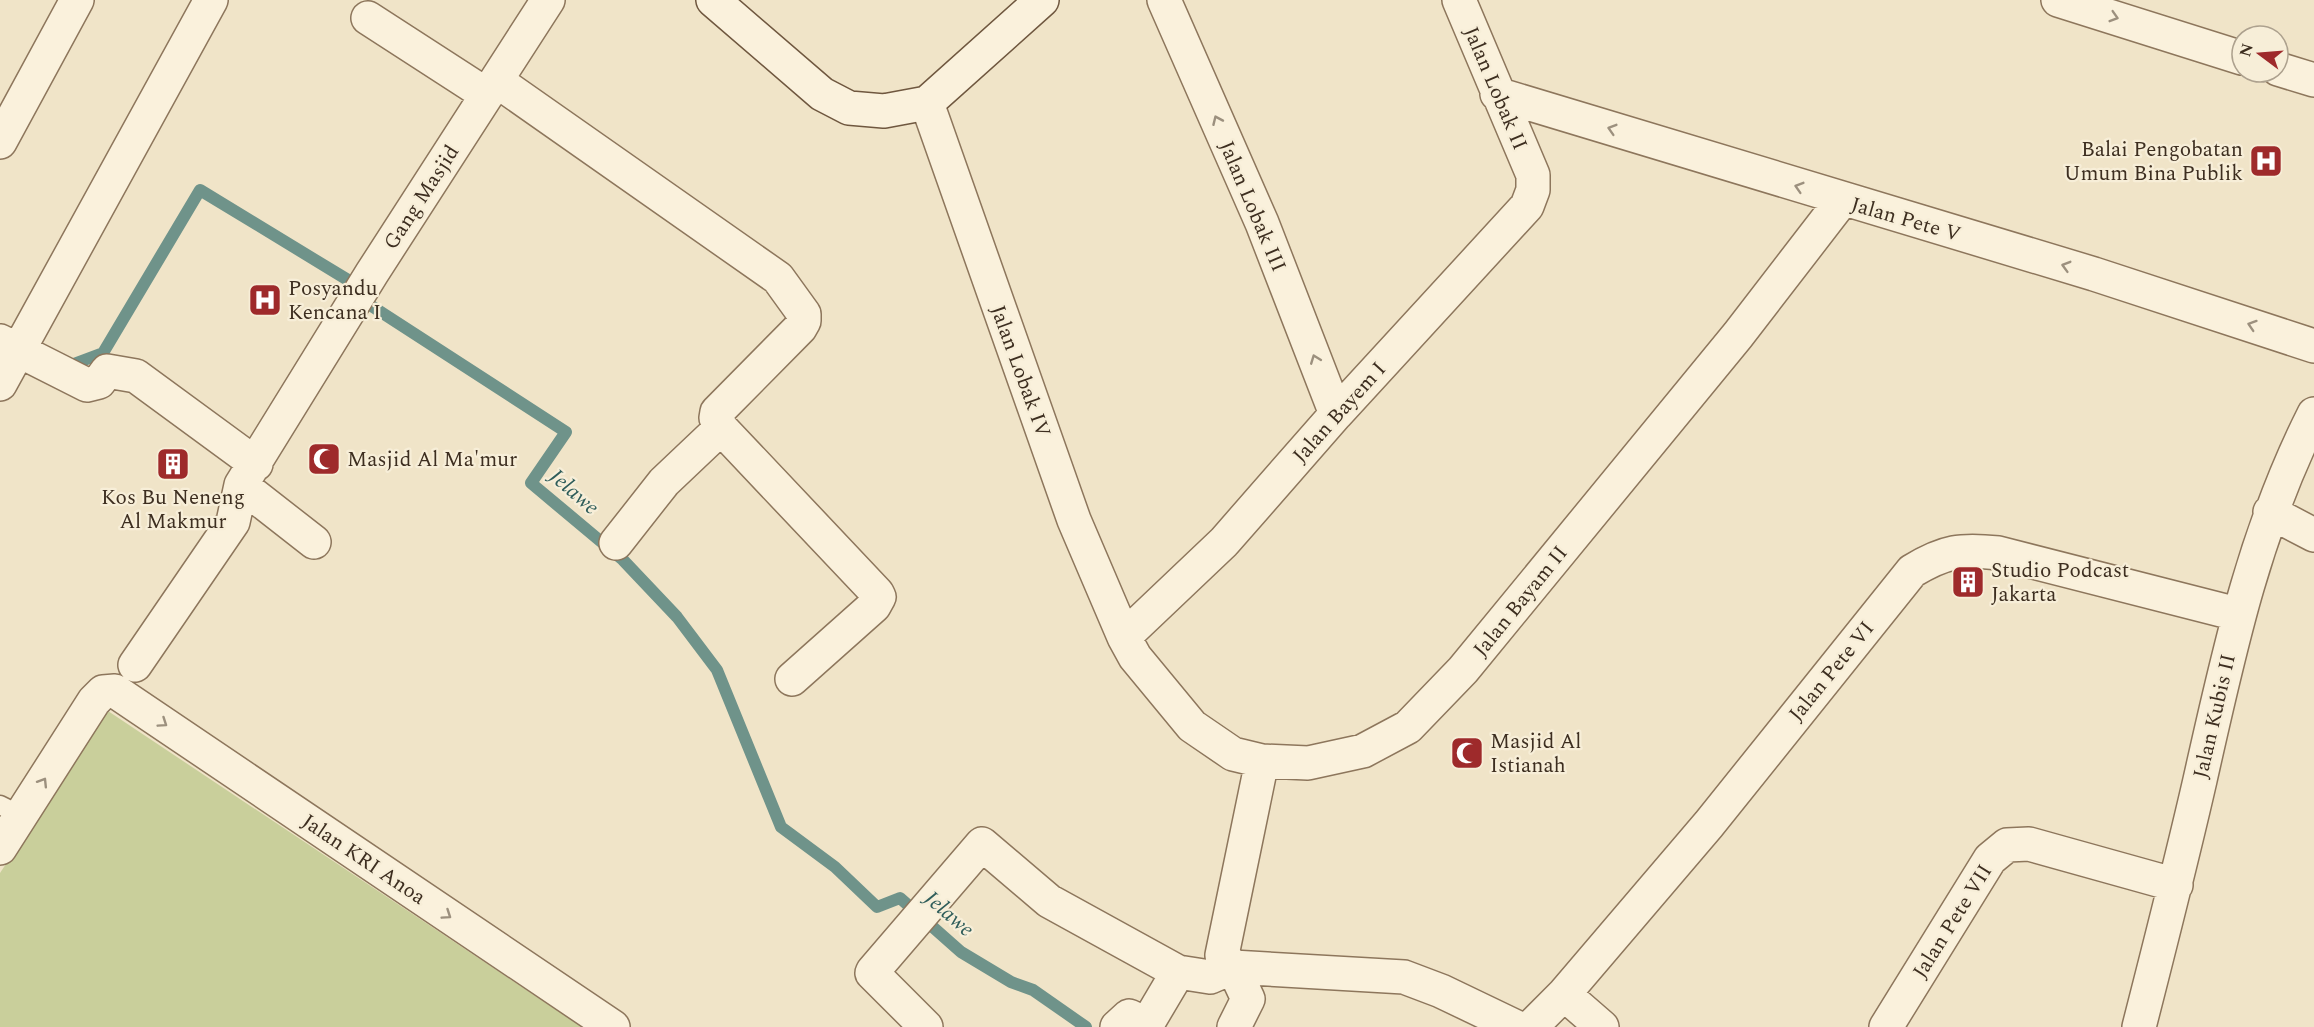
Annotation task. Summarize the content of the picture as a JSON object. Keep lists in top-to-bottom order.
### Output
{
  "streets": {
    "street": [
      "Jalan Lobak II",
      "Gang Masjid",
      "Jalan Lobak III",
      "Jalan Pete V",
      "Jalan Lobak IV",
      "Jalan Bayem I",
      "Jalan Bayam II",
      "Jalan Pete VI",
      "Jalan Kubis II",
      "Jalan KRI Anoa",
      "Jalan Pete VII"
    ]
  },
  "crossings": [
    ["Jalan Lobak II", "Jalan Pete V"],
    ["Jalan Lobak II", "Jalan Bayem I"],
    ["Jalan Lobak III", "Jalan Bayem I"],
    ["Jalan Pete V", "Jalan Bayam II"],
    ["Jalan Lobak IV", "Jalan Bayem I"],
    ["Jalan Lobak IV", "Jalan Bayam II"],
    ["Jalan Bayem I", "Jalan Bayam II"],
    ["Jalan Pete VI", "Jalan Kubis II"],
    ["Jalan Kubis II", "Jalan Pete VII"]
  ],
  "one_way": ["Jalan Lobak III", "Jalan Pete V", "Jalan KRI Anoa"],
  "water": ["Jelawe"],
  "places": {
    "hospital": ["Balai Pengobatan Umum Bina Publik", "Posyandu Kencana I"],
    "mosque": ["Masjid Al Ma'mur", "Masjid Al Istianah"],
    "building": ["Kos Bu Neneng Al Makmur", "Studio Podcast Jakarta"]
  },
  "north": "left"
}
